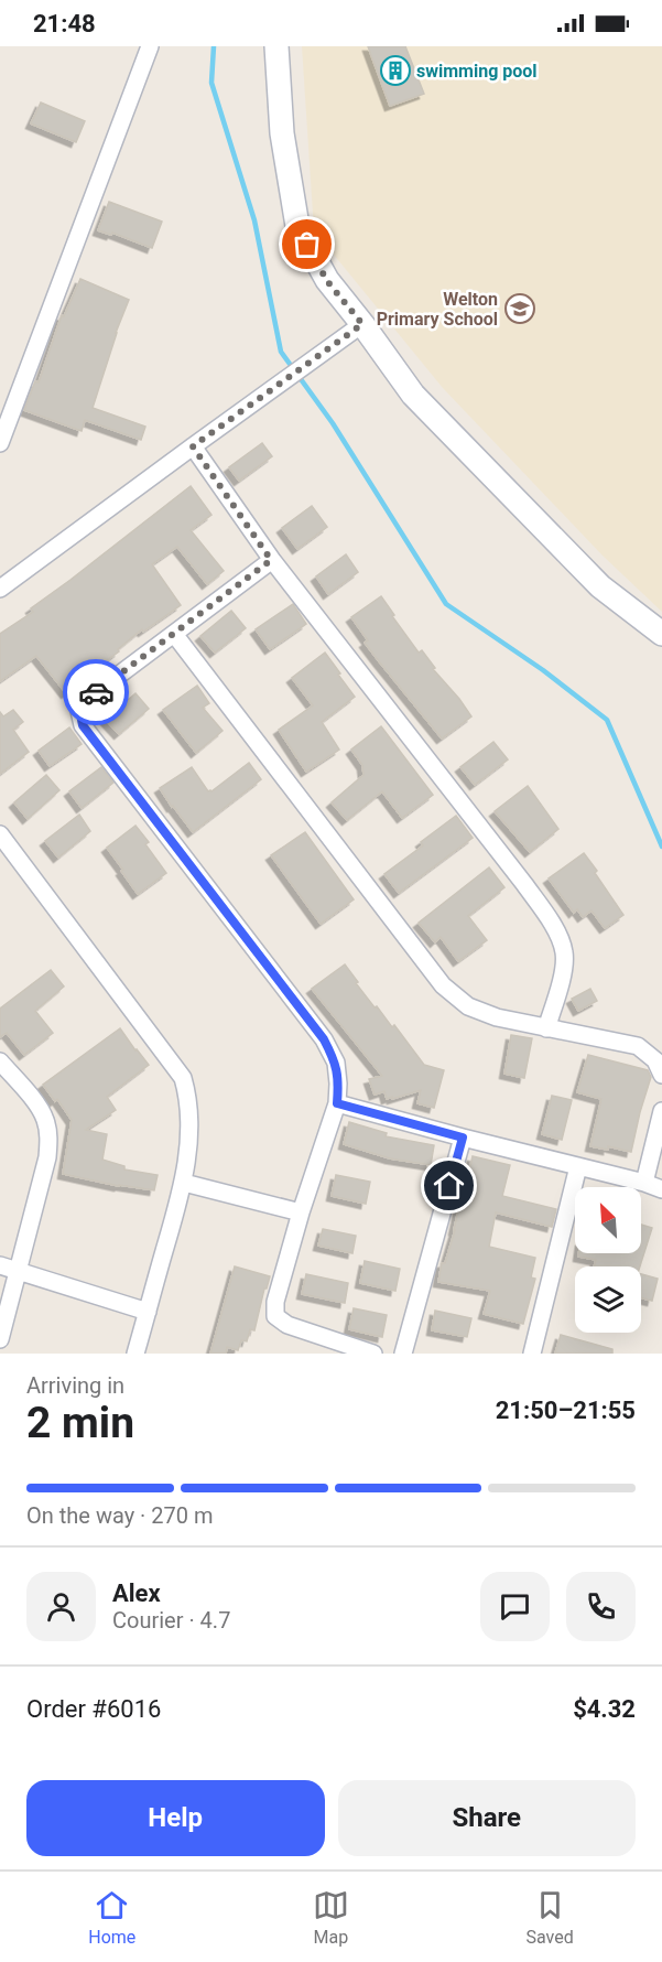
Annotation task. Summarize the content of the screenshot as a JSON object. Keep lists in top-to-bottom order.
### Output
{
  "places": {
    "building": ["swimming pool"],
    "school or university": ["Welton Primary School"]
  },
  "north": "top left",
  "page": {
    "status": "21:48",
    "heading": ["2 min", "Arriving in", "21:50–21:55"],
    "panel": [
      "Alex",
      "Courier · 4.7",
      "Order #6016",
      "$4.32"
    ],
    "bar": "On the way · 270 m",
    "buttons": ["Help", "Share"],
    "tabs": ["Home", "Map", "Saved"]
  }
}
